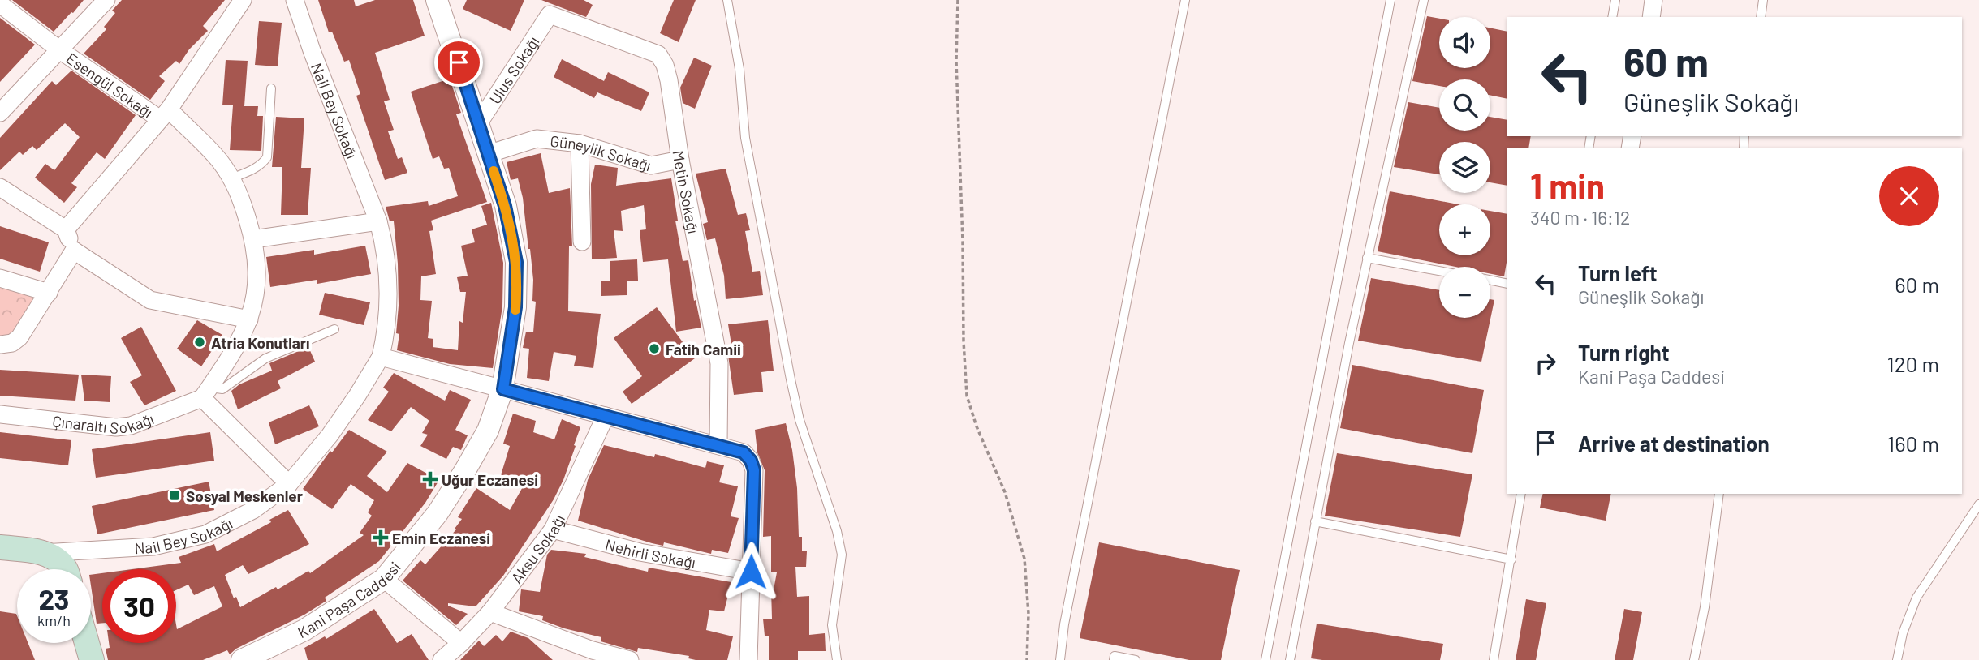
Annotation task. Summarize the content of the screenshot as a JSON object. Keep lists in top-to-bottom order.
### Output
{
  "streets": {
    "street": [
      "Ulus Sokağı",
      "Esengül Sokağı",
      "Nail Bey Sokağı",
      "Güneylik Sokağı",
      "Metin Sokağı",
      "Çınaraltı Sokağı",
      "Aksu Sokağı",
      "Nehirli Sokağı",
      "Kani Paşa Caddesi"
    ]
  },
  "crossings": [
    ["Ulus Sokağı", "Metin Sokağı"],
    ["Ulus Sokağı", "Kani Paşa Caddesi"],
    ["Güneylik Sokağı", "Metin Sokağı"],
    ["Güneylik Sokağı", "Kani Paşa Caddesi"],
    ["Aksu Sokağı", "Nehirli Sokağı"]
  ],
  "places": {
    "other": ["Atria Konutları", "Fatih Camii"],
    "health": ["Uğur Eczanesi", "Emin Eczanesi"],
    "transit": ["Sosyal Meskenler"]
  },
  "page": {
    "map_buttons": ["+", "−"],
    "turn": ["60 m", "Güneşlik Sokağı"],
    "heading": ["1 min", "340 m · 16:12"],
    "list": [
      {
        "name": "Turn left",
        "note": "Güneşlik Sokağı",
        "value": "60 m"
      },
      {
        "name": "Turn right",
        "note": "Kani Paşa Caddesi",
        "value": "120 m"
      },
      {
        "name": "Arrive at destination",
        "value": "160 m"
      }
    ],
    "speed": "23 km/h",
    "limit": "30"
  }
}
